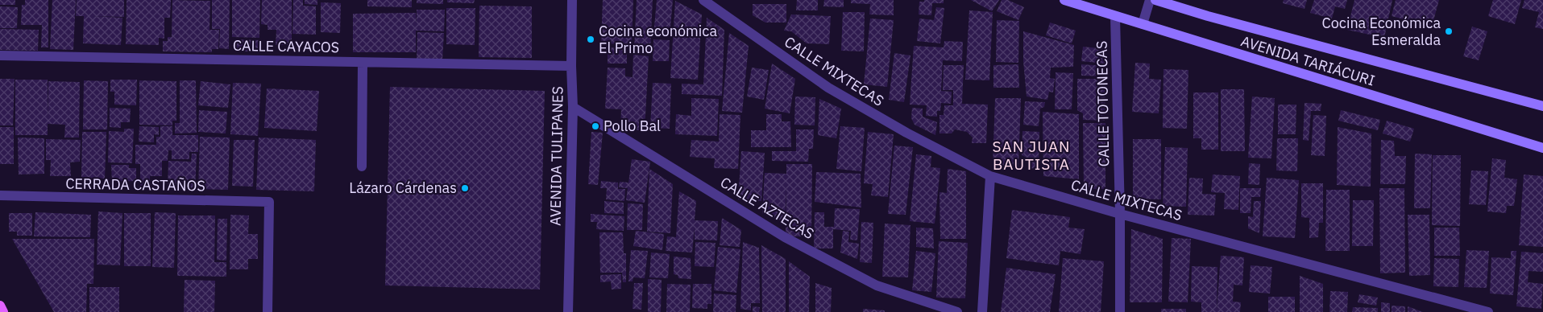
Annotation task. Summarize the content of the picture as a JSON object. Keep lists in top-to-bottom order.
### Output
{
  "streets": {
    "street": [
      "CALLE CAYACOS",
      "AVENIDA TARIÁCURI",
      "CALLE MIXTECAS",
      "CALLE TOTONECAS",
      "AVENIDA TULIPANES",
      "CERRADA CASTAÑOS",
      "CALLE AZTECAS"
    ]
  },
  "crossings": [
    ["CALLE CAYACOS", "AVENIDA TULIPANES"],
    ["AVENIDA TARIÁCURI", "CALLE TOTONECAS"],
    ["CALLE MIXTECAS", "CALLE TOTONECAS"],
    ["AVENIDA TULIPANES", "CALLE AZTECAS"]
  ],
  "districts": ["SAN JUAN BAUTISTA"],
  "places": [
    "Cocina Económica Esmeralda",
    "Cocina económica El Primo",
    "Pollo Bal",
    "Lázaro Cárdenas"
  ]
}
